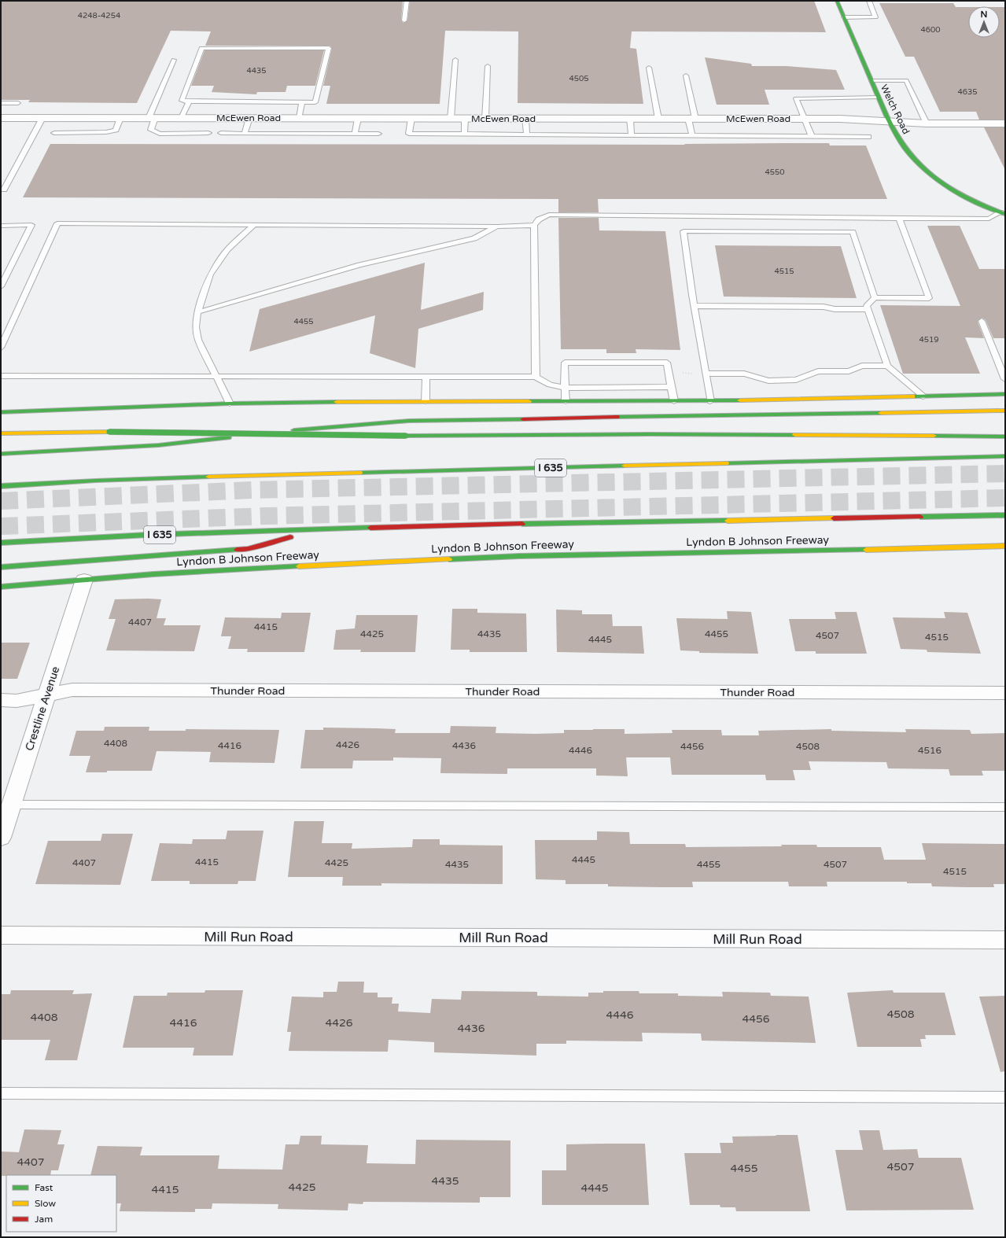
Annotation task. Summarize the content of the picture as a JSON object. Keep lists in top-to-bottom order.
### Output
{
  "streets": {
    "main road": ["Welch Road", "I 635", "Lyndon B Johnson Freeway"],
    "street": [
      "McEwen Road",
      "Thunder Road",
      "Crestline Avenue",
      "Mill Run Road"
    ]
  },
  "crossings": [
    ["Welch Road", "McEwen Road"],
    ["Lyndon B Johnson Freeway", "Crestline Avenue"],
    ["Thunder Road", "Crestline Avenue"]
  ],
  "house_numbers": [
    "4248-4254",
    "4600",
    "4435",
    "4505",
    "4635",
    "4550",
    "4515",
    "4455",
    "4519",
    "4407",
    "4415",
    "4425",
    "4435",
    "4455",
    "4507",
    "4515",
    "4445",
    "4408",
    "4426",
    "4416",
    "4436",
    "4456",
    "4508",
    "4446",
    "4516",
    "4445",
    "4415",
    "4407",
    "4425",
    "4435",
    "4455",
    "4507",
    "4515",
    "4508",
    "4446",
    "4408",
    "4456",
    "4416",
    "4426",
    "4436",
    "4407",
    "4507",
    "4455",
    "4435",
    "4425",
    "4445",
    "4415"
  ],
  "legend": ["Fast", "Slow", "Jam"],
  "north": "top"
}
